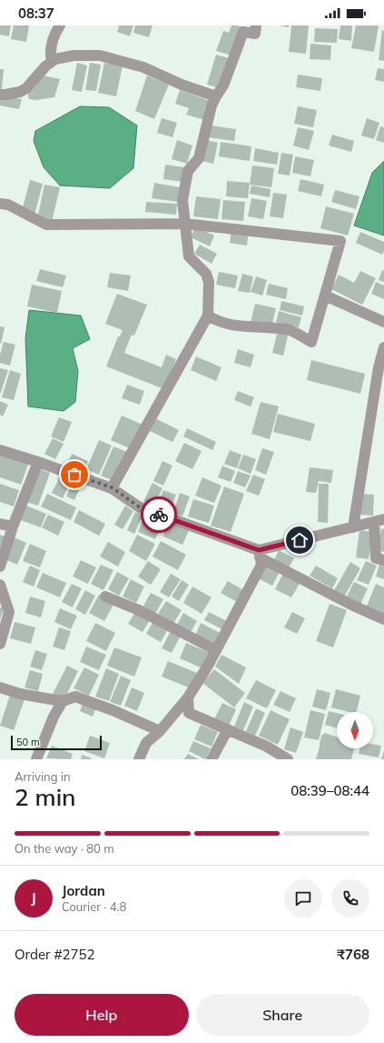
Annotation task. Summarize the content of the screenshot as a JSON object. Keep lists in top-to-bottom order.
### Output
{
  "scale_bar": "50 m",
  "north": "bottom",
  "page": {
    "status": "08:37",
    "scale": "50 m",
    "heading": ["2 min", "Arriving in", "08:39–08:44"],
    "panel": [
      "Jordan",
      "Courier · 4.8",
      "Order #2752",
      "₹768"
    ],
    "bar": "On the way · 80 m",
    "round": "J",
    "buttons": ["Help", "Share"]
  }
}
